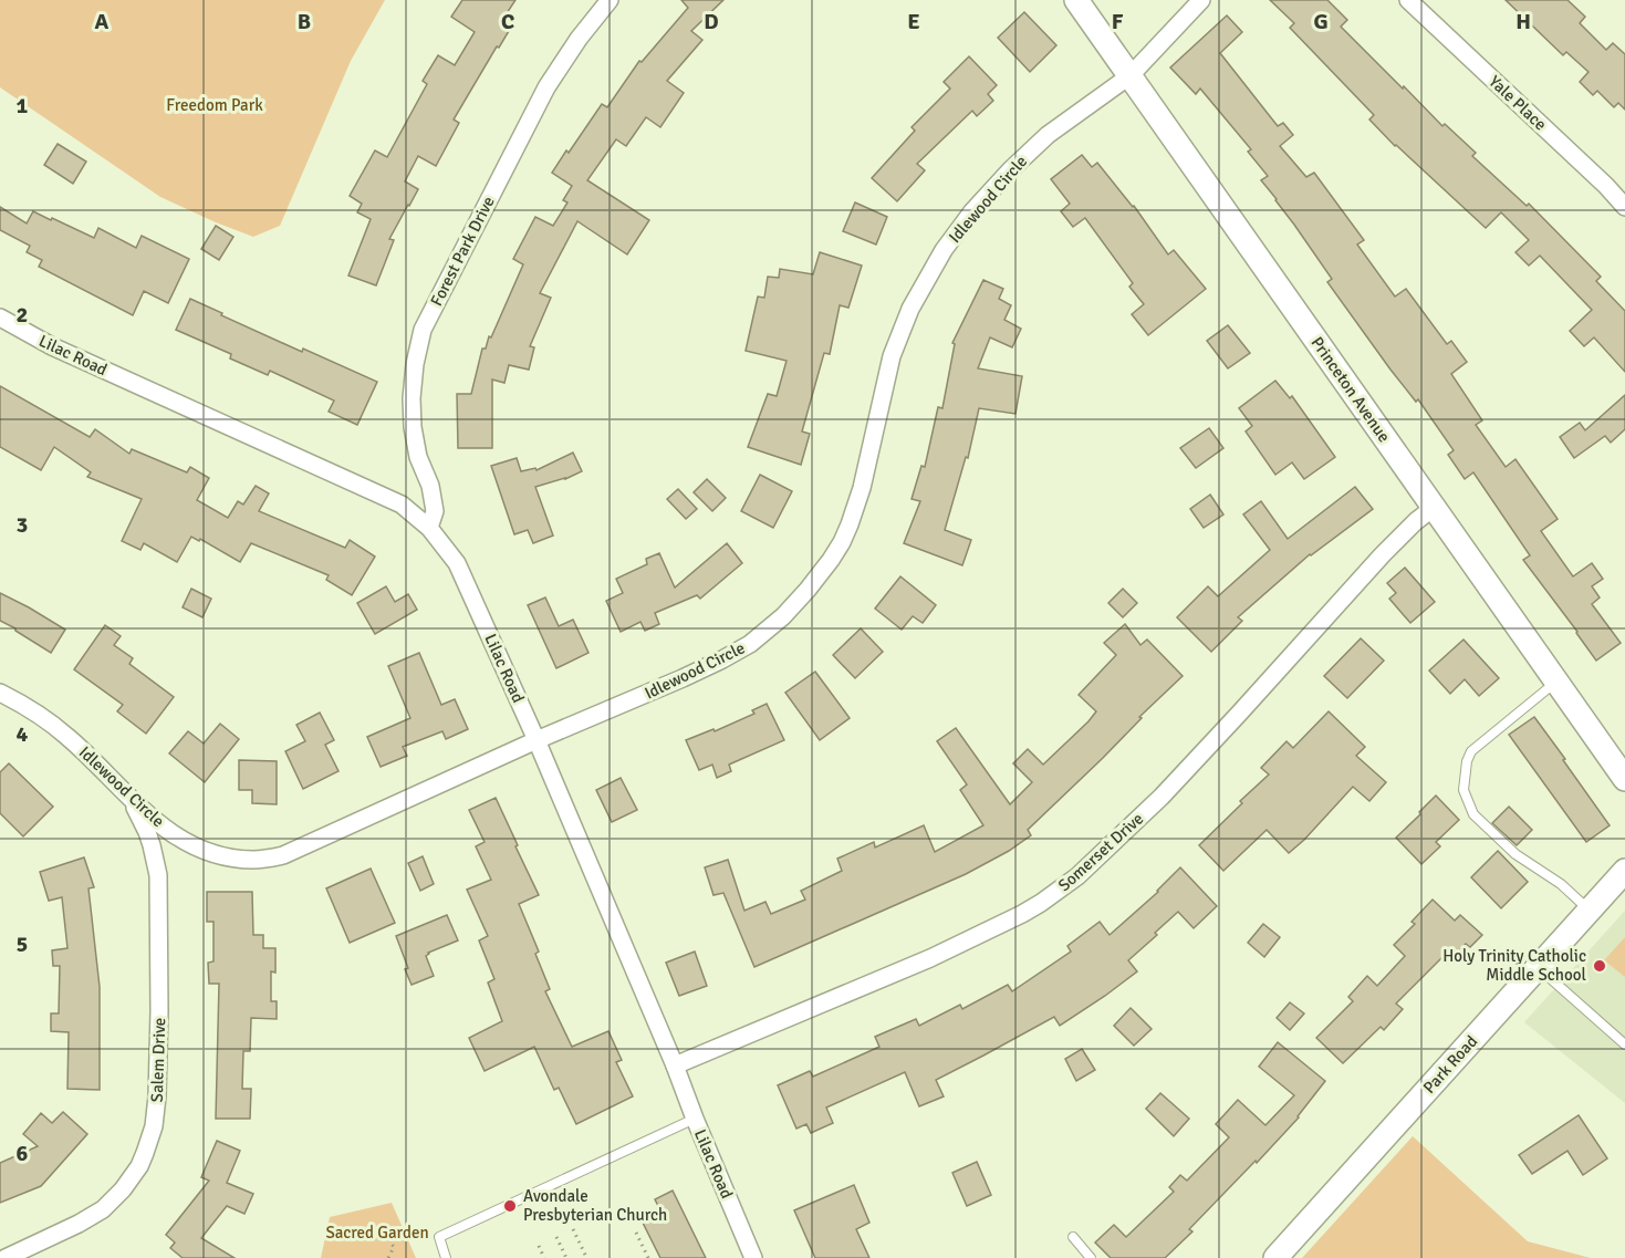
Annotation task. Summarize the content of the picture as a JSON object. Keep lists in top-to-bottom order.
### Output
{
  "streets": {
    "street": [
      "Yale Place",
      "Idlewood Circle",
      "Forest Park Drive",
      "Lilac Road",
      "Princeton Avenue",
      "Somerset Drive",
      "Salem Drive",
      "Park Road"
    ]
  },
  "crossings": [
    ["Idlewood Circle", "Lilac Road"],
    ["Idlewood Circle", "Princeton Avenue"],
    ["Idlewood Circle", "Salem Drive"],
    ["Forest Park Drive", "Lilac Road"],
    ["Lilac Road", "Somerset Drive"],
    ["Princeton Avenue", "Somerset Drive"]
  ],
  "parks": ["Freedom Park", "Sacred Garden"],
  "places": ["Holy Trinity Catholic Middle School", "Avondale Presbyterian Church"],
  "grid": {
    "columns": [
      "A",
      "B",
      "C",
      "D",
      "E",
      "F",
      "G",
      "H"
    ],
    "rows": [
      "1",
      "2",
      "3",
      "4",
      "5",
      "6"
    ]
  }
}
